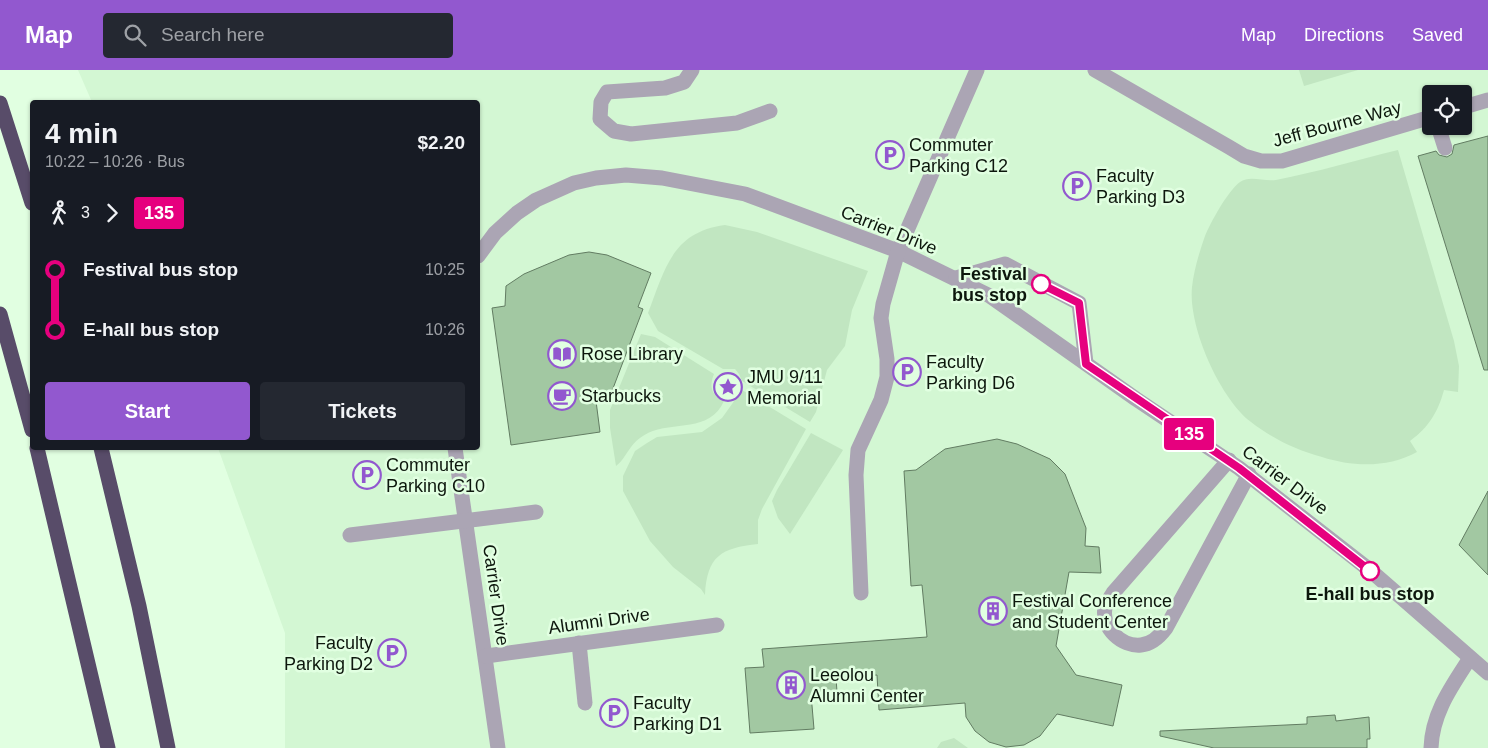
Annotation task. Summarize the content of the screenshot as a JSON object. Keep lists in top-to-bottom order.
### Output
{
  "streets": {
    "street": ["Jeff Bourne Way", "Carrier Drive", "Alumni Drive"]
  },
  "crossings": [
    ["Carrier Drive", "Alumni Drive"]
  ],
  "places": {
    "parking": [
      "Commuter Parking C12",
      "Faculty Parking D3",
      "Faculty Parking D6",
      "Commuter Parking C10",
      "Faculty Parking D2",
      "Faculty Parking D1"
    ],
    "other": ["Festival bus stop", "E-hall bus stop"],
    "library": ["Rose Library"],
    "place": ["JMU 9/11 Memorial"],
    "cafe": ["Starbucks"],
    "building": ["Festival Conference and Student Center", "Leeolou Alumni Center"]
  },
  "lines": ["bus line 135"],
  "page": {
    "header": "Map",
    "search": "Search here",
    "nav": ["Map", "Directions", "Saved"],
    "on_map": "135",
    "heading": ["4 min", "10:22 – 10:26 · Bus", "$2.20"],
    "legs": ["3", "135"],
    "list": [
      {
        "name": "Festival bus stop",
        "value": "10:25"
      },
      {
        "name": "E-hall bus stop",
        "value": "10:26"
      }
    ],
    "buttons": ["Start", "Tickets"]
  }
}
